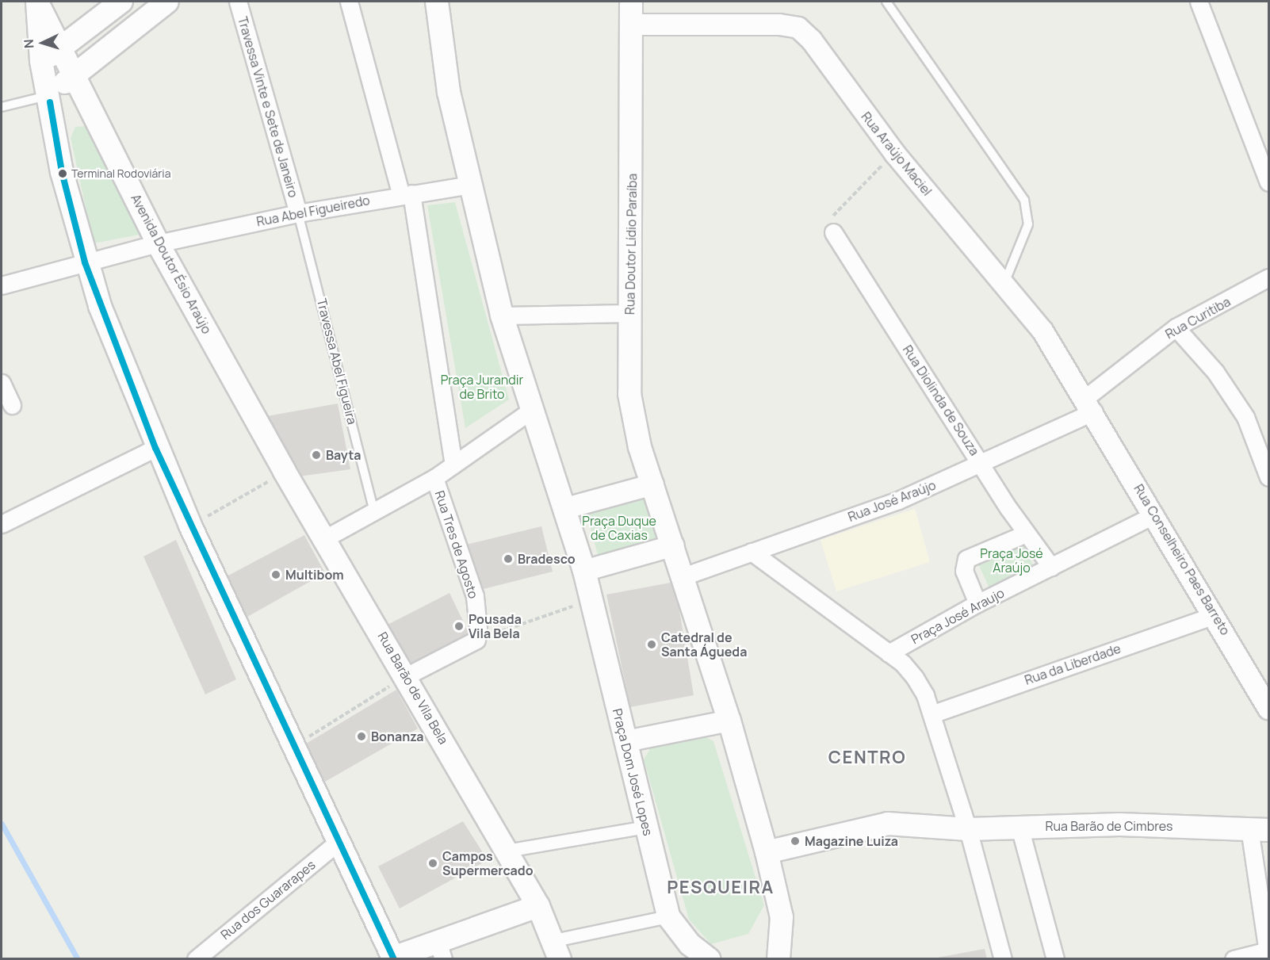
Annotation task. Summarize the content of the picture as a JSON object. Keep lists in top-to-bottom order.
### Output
{
  "streets": {
    "main road": [
      "Rua Doutor Lídio Paraíba",
      "Avenida Doutor Ésio Araújo",
      "Rua Barão de Vila Bela",
      "Praça Dom José Lopes",
      "Rua Barão de Cimbres"
    ],
    "street": [
      "Travessa Vinte e Sete de Janeiro",
      "Rua Araújo Maciel",
      "Rua Abel Figueiredo",
      "Rua Curitiba",
      "Rua Diolinda de Souza",
      "Rua José Araújo",
      "Rua Tres de Agosto",
      "Rua Conselheiro Paes Barreto",
      "Praça José Araujo",
      "Rua da Liberdade",
      "Rua dos Guararapes"
    ],
    "lane": ["Travessa Abel Figueira"]
  },
  "crossings": [
    ["Travessa Vinte e Sete de Janeiro", "Rua Abel Figueiredo"],
    ["Travessa Vinte e Sete de Janeiro", "Travessa Abel Figueira"],
    ["Rua Araújo Maciel", "Rua Doutor Lídio Paraíba"],
    ["Rua Araújo Maciel", "Rua Curitiba"],
    ["Rua Araújo Maciel", "Rua José Araújo"],
    ["Rua Araújo Maciel", "Rua Conselheiro Paes Barreto"],
    ["Rua Abel Figueiredo", "Avenida Doutor Ésio Araújo"],
    ["Rua Abel Figueiredo", "Travessa Abel Figueira"],
    ["Avenida Doutor Ésio Araújo", "Rua Barão de Vila Bela"],
    ["Avenida Doutor Ésio Araújo", "Rua dos Guararapes"],
    ["Rua Curitiba", "Rua José Araújo"],
    ["Rua Curitiba", "Rua Conselheiro Paes Barreto"],
    ["Rua Diolinda de Souza", "Rua José Araújo"],
    ["Rua Diolinda de Souza", "Praça José Araujo"],
    ["Rua José Araújo", "Rua Conselheiro Paes Barreto"],
    ["Rua Conselheiro Paes Barreto", "Praça José Araujo"],
    ["Rua Conselheiro Paes Barreto", "Rua da Liberdade"]
  ],
  "districts": ["CENTRO", "PESQUEIRA"],
  "parks": ["Praça Jurandir de Brito", "Praça Duque de Caxias", "Praça José Araújo"],
  "places": [
    "Terminal Rodoviária",
    "Bayta",
    "Bradesco",
    "Multibom",
    "Pousada Vila Bela",
    "Catedral de Santa Águeda",
    "Bonanza",
    "Magazine Luiza",
    "Campos Supermercado"
  ],
  "north": "left"
}
